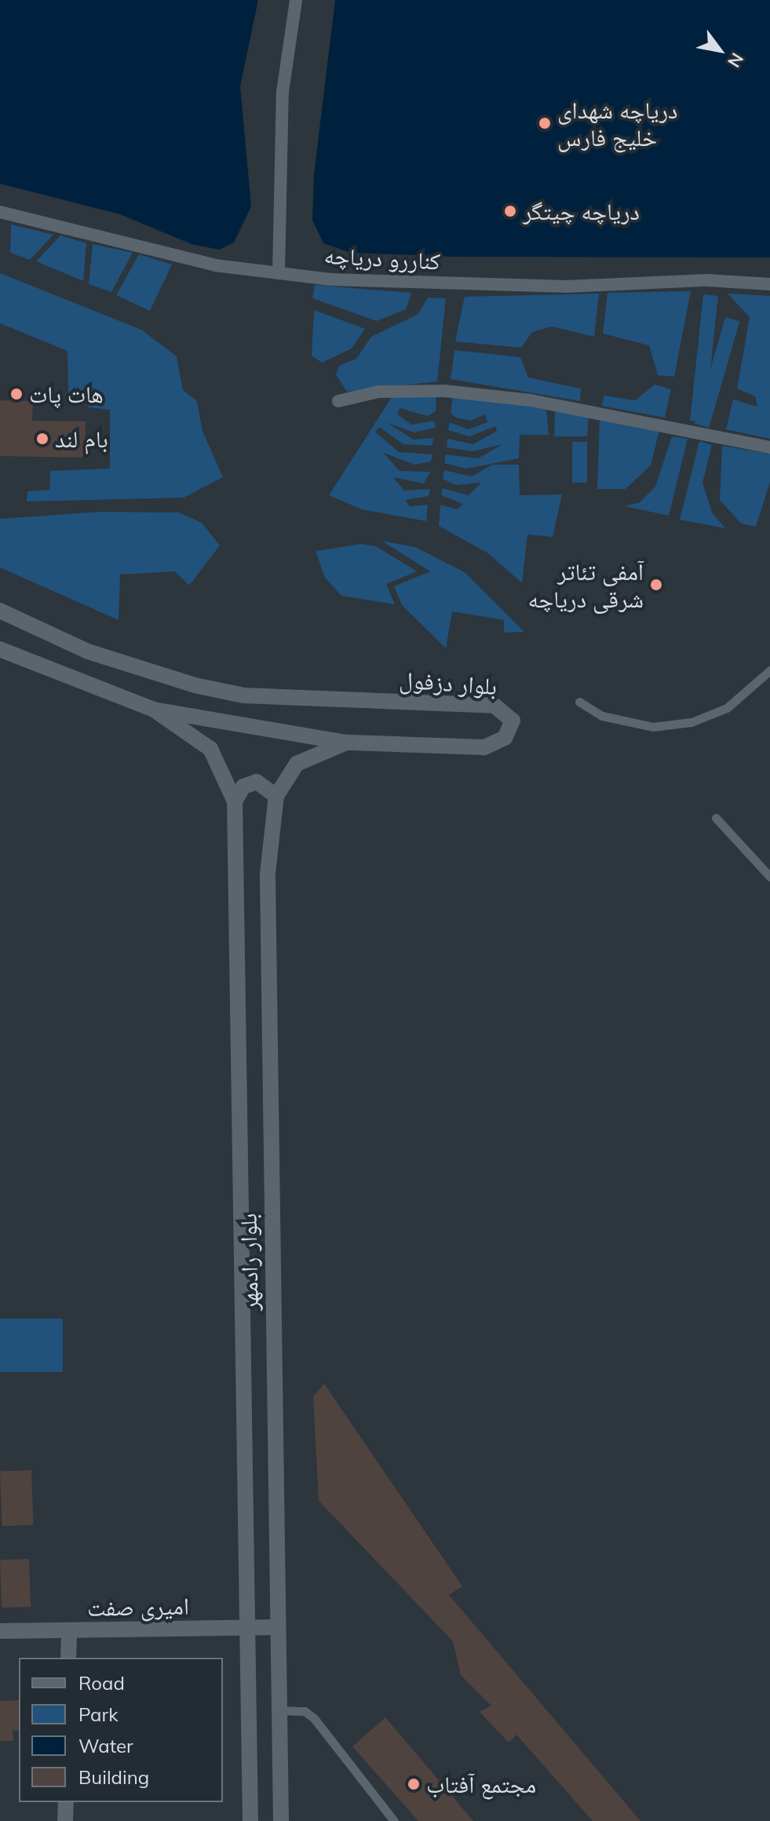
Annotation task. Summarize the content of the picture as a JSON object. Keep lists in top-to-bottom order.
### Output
{
  "streets": {
    "street": [
      "کناررو دریاچه",
      "بلوار دزفول",
      "بلوار رادمهر",
      "امیری صفت"
    ]
  },
  "crossings": [
    ["بلوار دزفول", "بلوار رادمهر"],
    ["بلوار رادمهر", "امیری صفت"]
  ],
  "places": [
    "دریاچه شهدای خلیج فارس",
    "دریاچه چیتگر",
    "هات پات",
    "بام لند",
    "آمفی تئاتر شرقی دریاچه",
    "مجتمع آفتاب"
  ],
  "legend": [
    "Road",
    "Park",
    "Water",
    "Building"
  ],
  "north": "bottom right"
}
